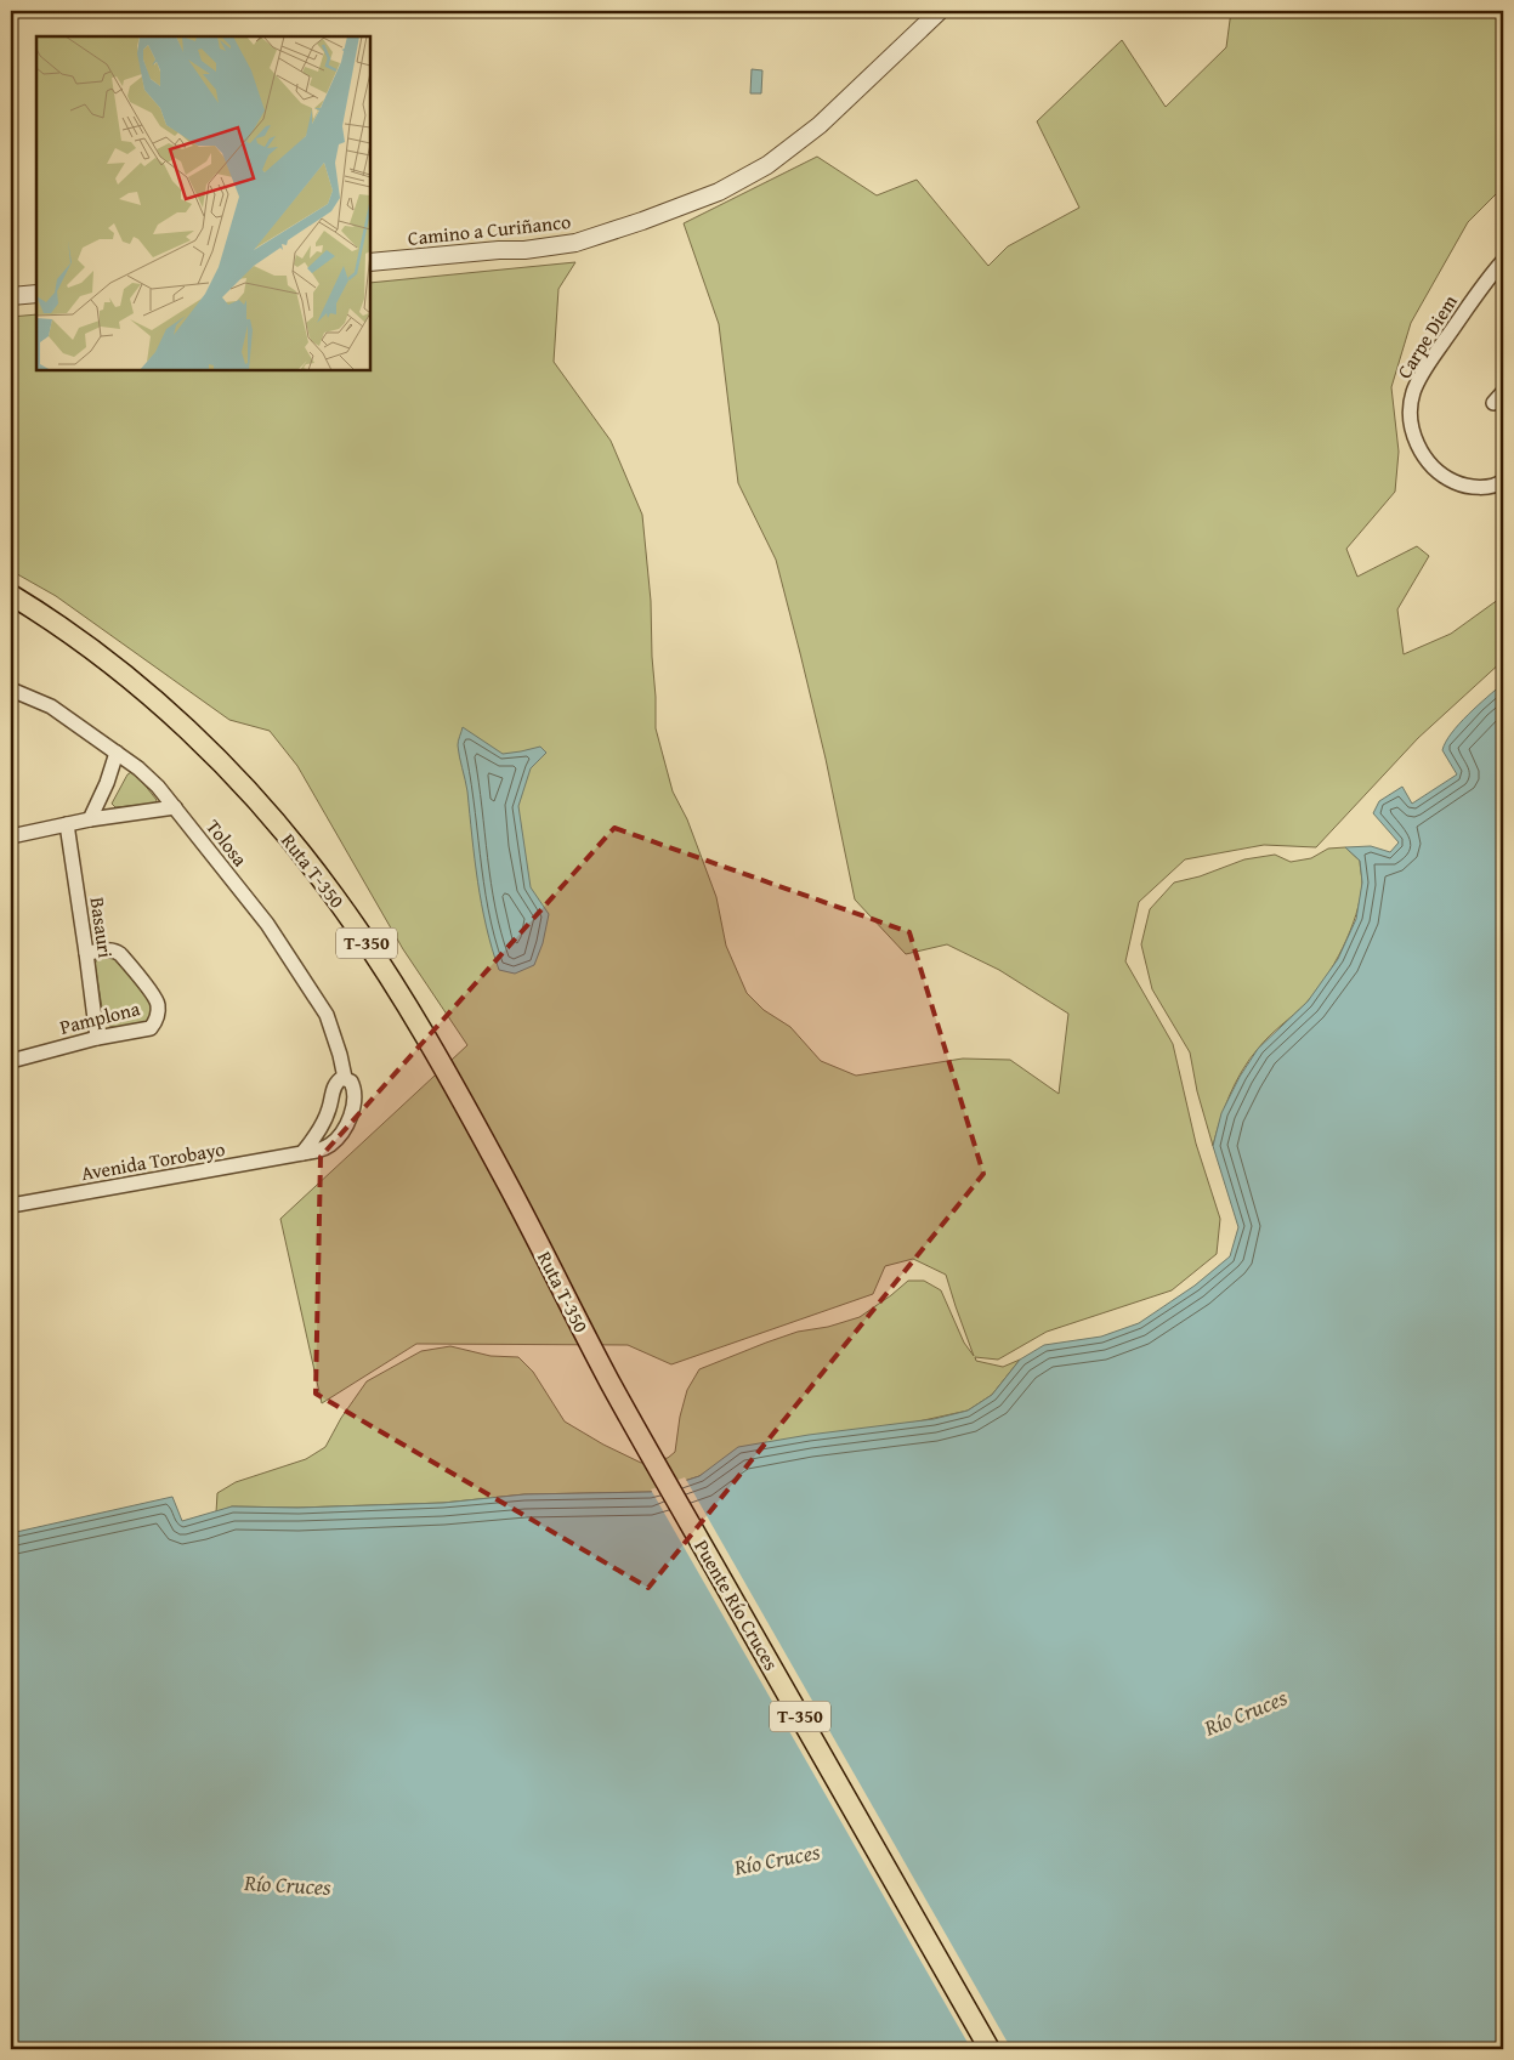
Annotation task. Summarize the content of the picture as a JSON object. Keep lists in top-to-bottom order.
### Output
{
  "streets": {
    "main road": ["Ruta T-350", "T-350", "Puente Río Cruces"],
    "street": [
      "Camino a Curiñanco",
      "Carpe Diem",
      "Tolosa",
      "Basauri",
      "Pamplona",
      "Avenida Torobayo"
    ]
  },
  "crossings": [
    ["Tolosa", "Avenida Torobayo"],
    ["Ruta T-350", "Puente Río Cruces"],
    ["Basauri", "Pamplona"]
  ],
  "water": ["Río Cruces"]
}
